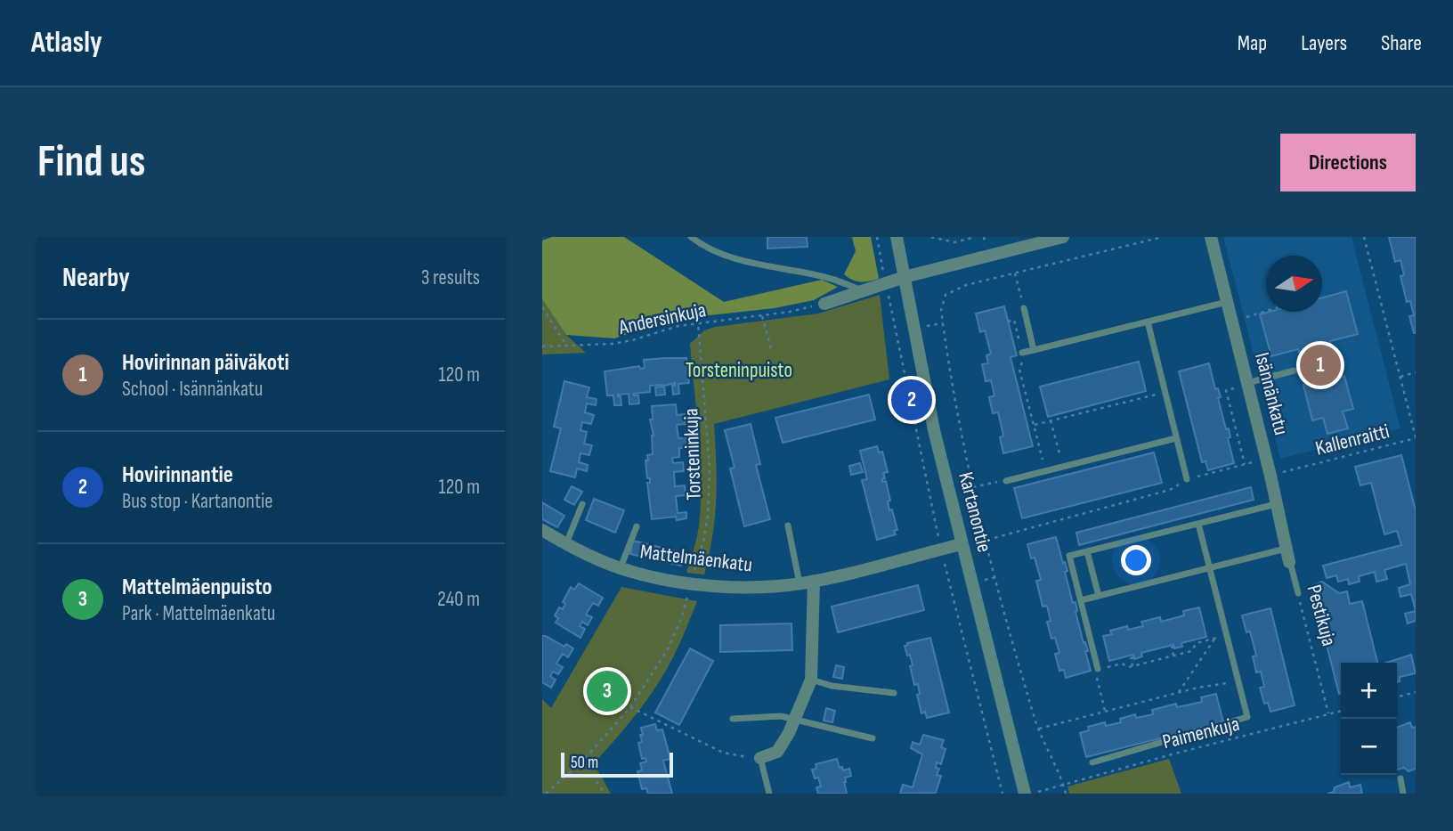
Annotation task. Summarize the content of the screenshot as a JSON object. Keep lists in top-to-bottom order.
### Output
{
  "streets": {
    "street": ["Isännänkatu", "Kartanontie", "Mattelmäenkatu"],
    "lane": ["Pestikuja"],
    "path": [
      "Andersinkuja",
      "Kallenraitti",
      "Torsteninkuja",
      "Paimenkuja"
    ]
  },
  "crossings": [
    ["Andersinkuja", "Torsteninkuja"],
    ["Isännänkatu", "Kallenraitti"],
    ["Isännänkatu", "Pestikuja"],
    ["Torsteninkuja", "Mattelmäenkatu"],
    ["Kartanontie", "Mattelmäenkatu"],
    ["Pestikuja", "Paimenkuja"]
  ],
  "parks": ["Torsteninpuisto"],
  "scale_bar": "50 m",
  "north": "right",
  "page": {
    "header": "Atlasly",
    "nav": ["Map", "Layers", "Share"],
    "buttons": "Directions",
    "title": "Find us",
    "heading": ["Nearby", "3 results"],
    "list": [
      {
        "mark": "1",
        "name": "Hovirinnan päiväkoti",
        "note": "School · Isännänkatu",
        "value": "120 m"
      },
      {
        "mark": "2",
        "name": "Hovirinnantie",
        "note": "Bus stop · Kartanontie",
        "value": "120 m"
      },
      {
        "mark": "3",
        "name": "Mattelmäenpuisto",
        "note": "Park · Mattelmäenkatu",
        "value": "240 m"
      }
    ],
    "pins": ["1", "2", "3"],
    "map_buttons": ["+", "−"],
    "scale": "50 m"
  }
}
